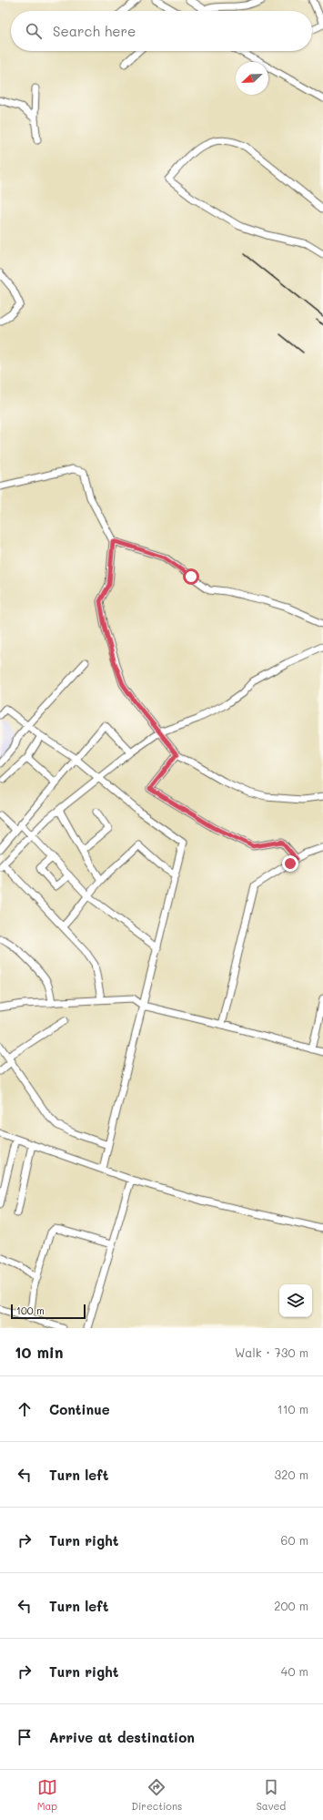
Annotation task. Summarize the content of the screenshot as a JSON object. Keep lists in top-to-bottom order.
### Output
{
  "scale_bar": "100 m",
  "north": "bottom left",
  "page": {
    "search": "Search here",
    "scale": "100 m",
    "heading": ["10 min", "Walk · 730 m"],
    "list": [
      ["Continue", "110 m"],
      ["Turn left", "320 m"],
      ["Turn right", "60 m"],
      ["Turn left", "200 m"],
      ["Turn right", "40 m"],
      "Arrive at destination"
    ],
    "nav": ["Map", "Directions", "Saved"]
  }
}
